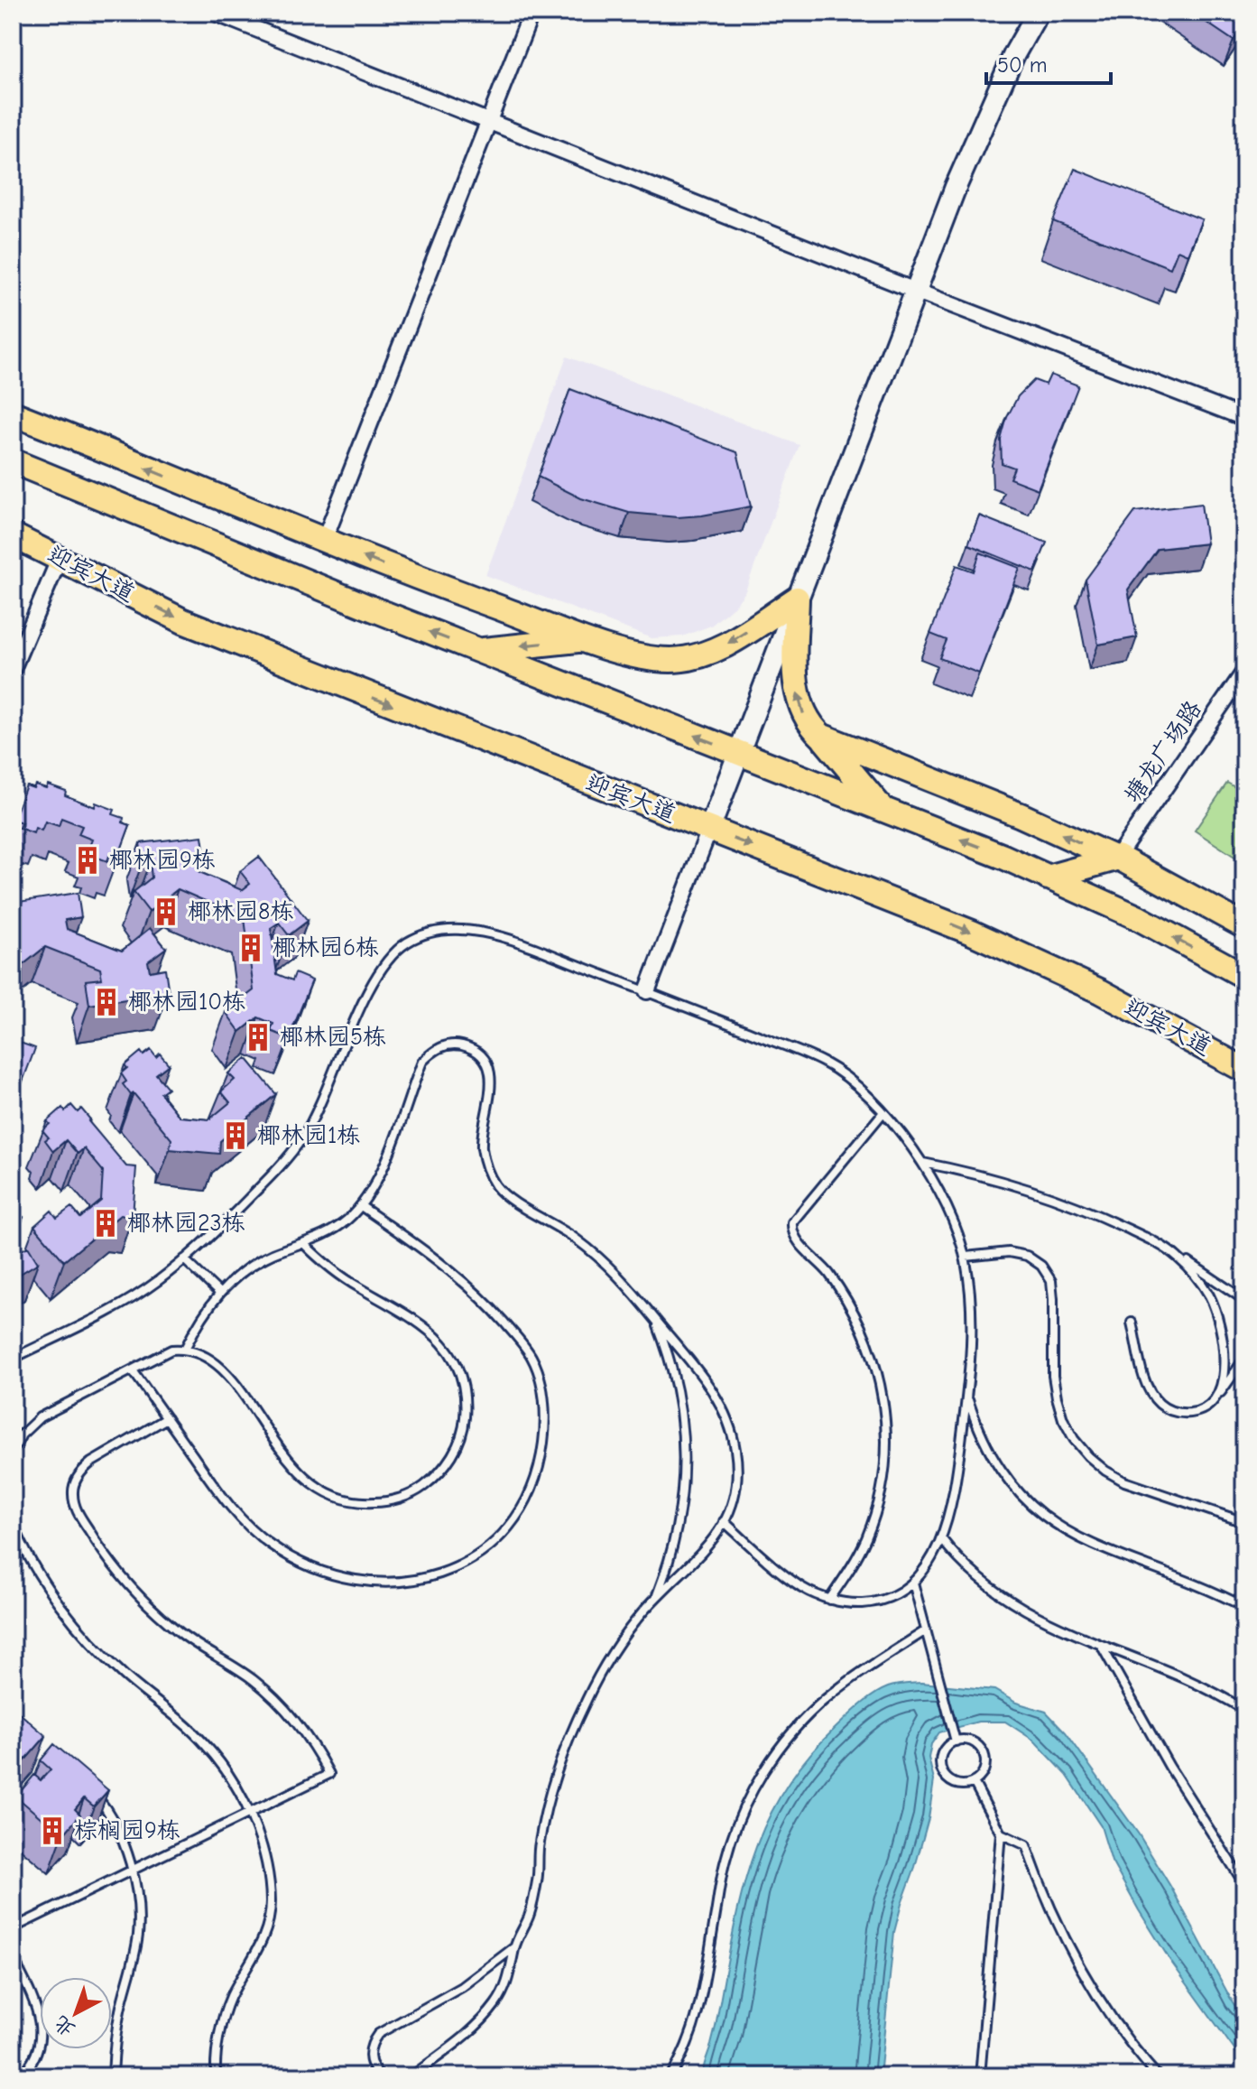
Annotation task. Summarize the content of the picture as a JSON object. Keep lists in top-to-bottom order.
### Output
{
  "streets": {
    "main road": ["迎宾大道"],
    "street": ["塘龙广场路"]
  },
  "places": {
    "building": [
      "椰林园9栋",
      "椰林园8栋",
      "椰林园6栋",
      "椰林园10栋",
      "椰林园5栋",
      "椰林园1栋",
      "椰林园23栋",
      "棕榈园9栋"
    ]
  },
  "scale_bar": "50 m",
  "north": "bottom left"
}
